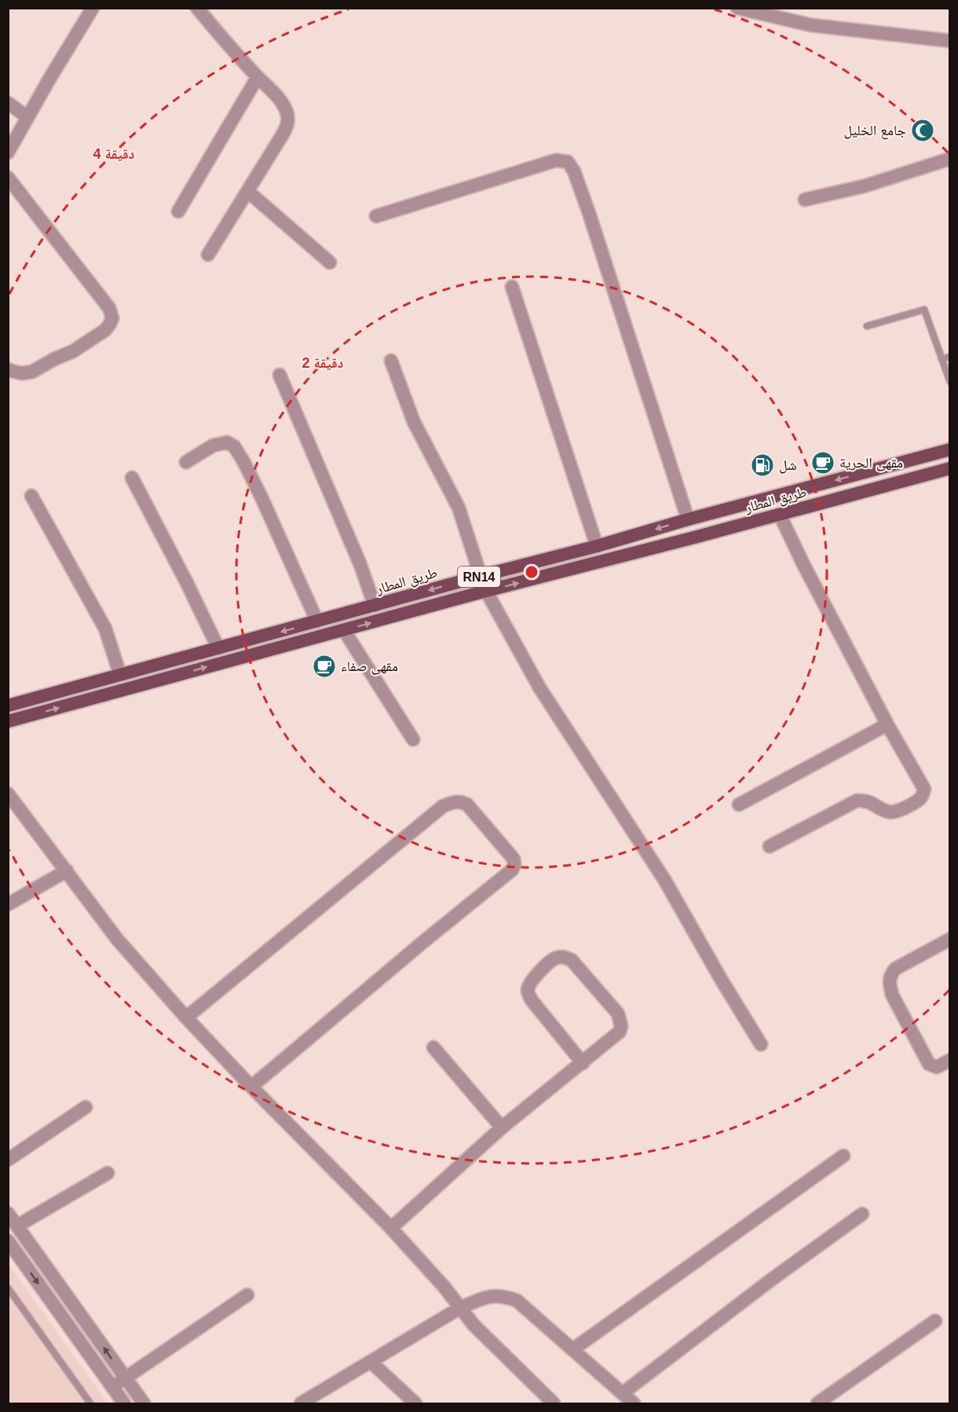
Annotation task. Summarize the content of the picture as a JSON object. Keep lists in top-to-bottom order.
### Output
{
  "streets": {
    "main road": ["طريق المطار", "RN14"]
  },
  "places": {
    "mosque": ["جامع الخليل"],
    "cafe": ["مقهى الحرية", "مقهى صفاء"],
    "fuel station": ["شل"]
  },
  "rings": ["4 دقيقة", "2 دقيقة"]
}
